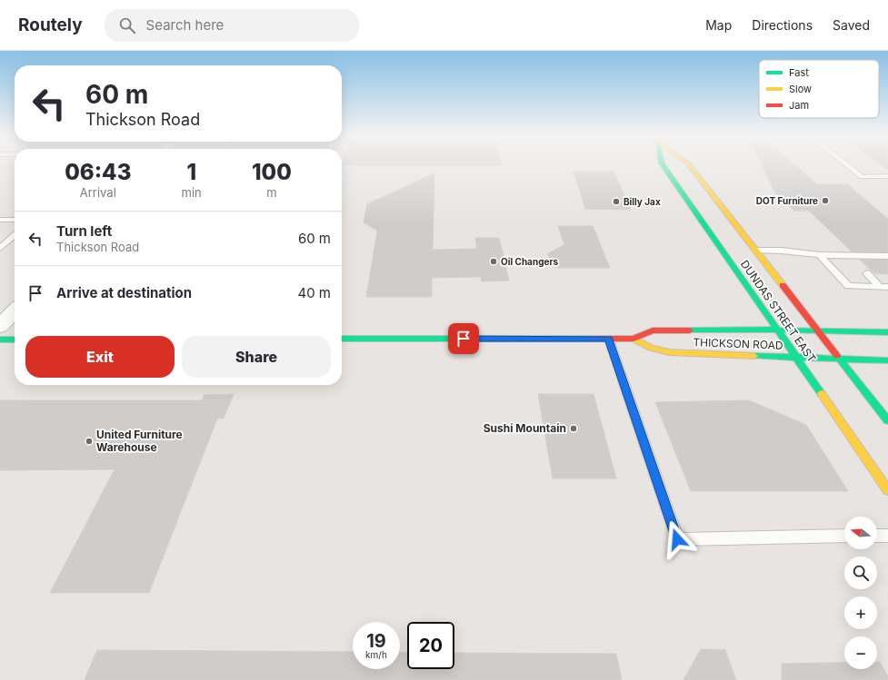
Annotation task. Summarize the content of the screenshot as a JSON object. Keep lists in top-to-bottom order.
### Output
{
  "streets": {
    "main road": ["DUNDAS STREET EAST", "THICKSON ROAD"]
  },
  "crossings": [
    ["DUNDAS STREET EAST", "THICKSON ROAD"]
  ],
  "places": [
    "DOT Furniture",
    "Billy Jax",
    "Oil Changers",
    "Sushi Mountain",
    "United Furniture Warehouse"
  ],
  "legend": ["Fast", "Slow", "Jam"],
  "north": "left",
  "page": {
    "header": "Routely",
    "search": "Search here",
    "nav": ["Map", "Directions", "Saved"],
    "turn": ["60 m", "Thickson Road"],
    "eta": [
      "06:43",
      "Arrival",
      "1",
      "min",
      "100",
      "m"
    ],
    "list": [
      {
        "name": "Turn left",
        "note": "Thickson Road",
        "value": "60 m"
      },
      {
        "name": "Arrive at destination",
        "value": "40 m"
      }
    ],
    "buttons": ["Exit", "Share"],
    "map_buttons": ["+", "−"],
    "speed": "19 km/h",
    "limit": "20"
  }
}
